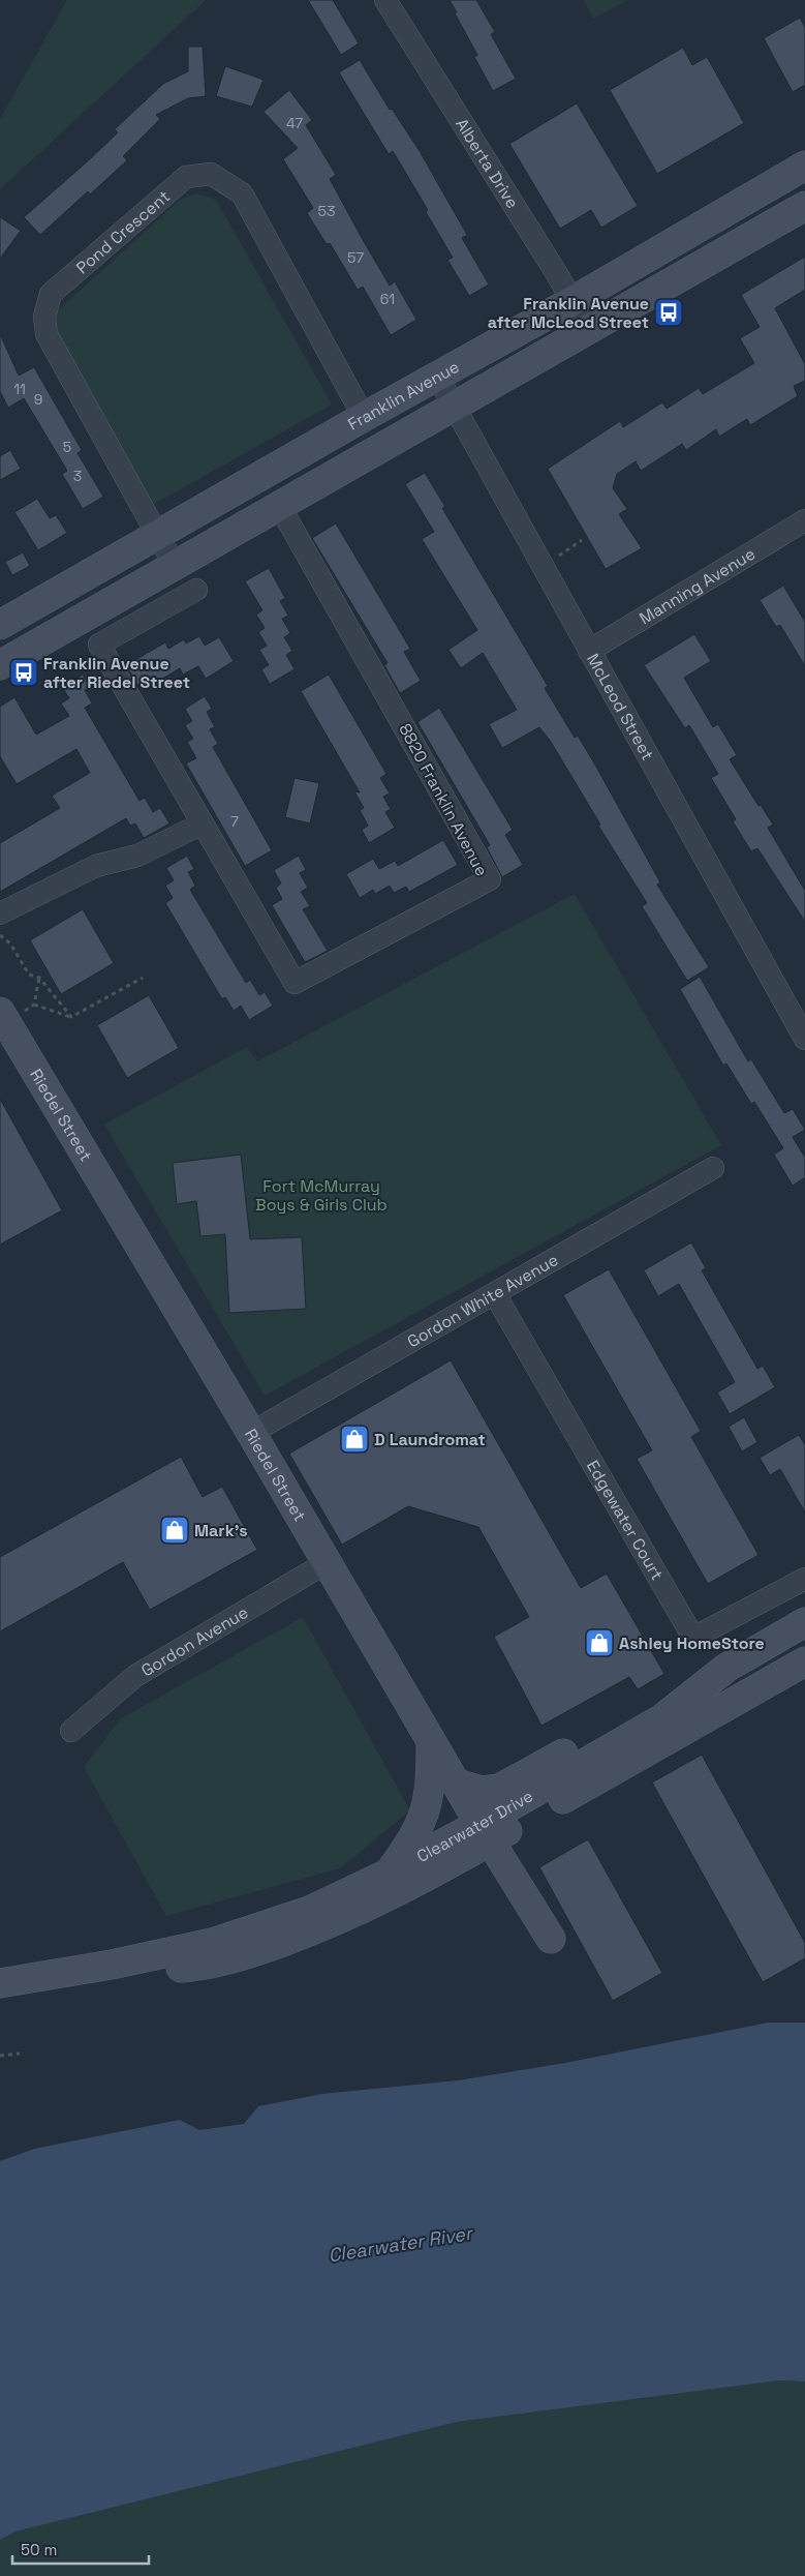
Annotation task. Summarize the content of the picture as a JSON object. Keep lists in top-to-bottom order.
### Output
{
  "streets": {
    "main road": ["Franklin Avenue", "Riedel Street", "Clearwater Drive"],
    "street": [
      "Alberta Drive",
      "Pond Crescent",
      "Manning Avenue",
      "McLeod Street",
      "8820 Franklin Avenue",
      "Gordon White Avenue",
      "Edgewater Court",
      "Gordon Avenue"
    ]
  },
  "crossings": [
    ["Alberta Drive", "Franklin Avenue"],
    ["Pond Crescent", "Franklin Avenue"],
    ["Franklin Avenue", "McLeod Street"],
    ["Franklin Avenue", "8820 Franklin Avenue"],
    ["Manning Avenue", "McLeod Street"],
    ["Riedel Street", "Gordon White Avenue"],
    ["Riedel Street", "Gordon Avenue"],
    ["Riedel Street", "Clearwater Drive"],
    ["Gordon White Avenue", "Edgewater Court"]
  ],
  "water": ["Clearwater River"],
  "parks": ["Fort McMurray Boys & Girls Club"],
  "places": {
    "bus stop": ["Franklin Avenue after McLeod Street", "Franklin Avenue after Riedel Street"],
    "shop": ["D Laundromat", "Mark's", "Ashley HomeStore"]
  },
  "house_numbers": [
    "47",
    "53",
    "57",
    "61",
    "11",
    "9",
    "5",
    "3",
    "7"
  ],
  "scale_bar": "50 m"
}
